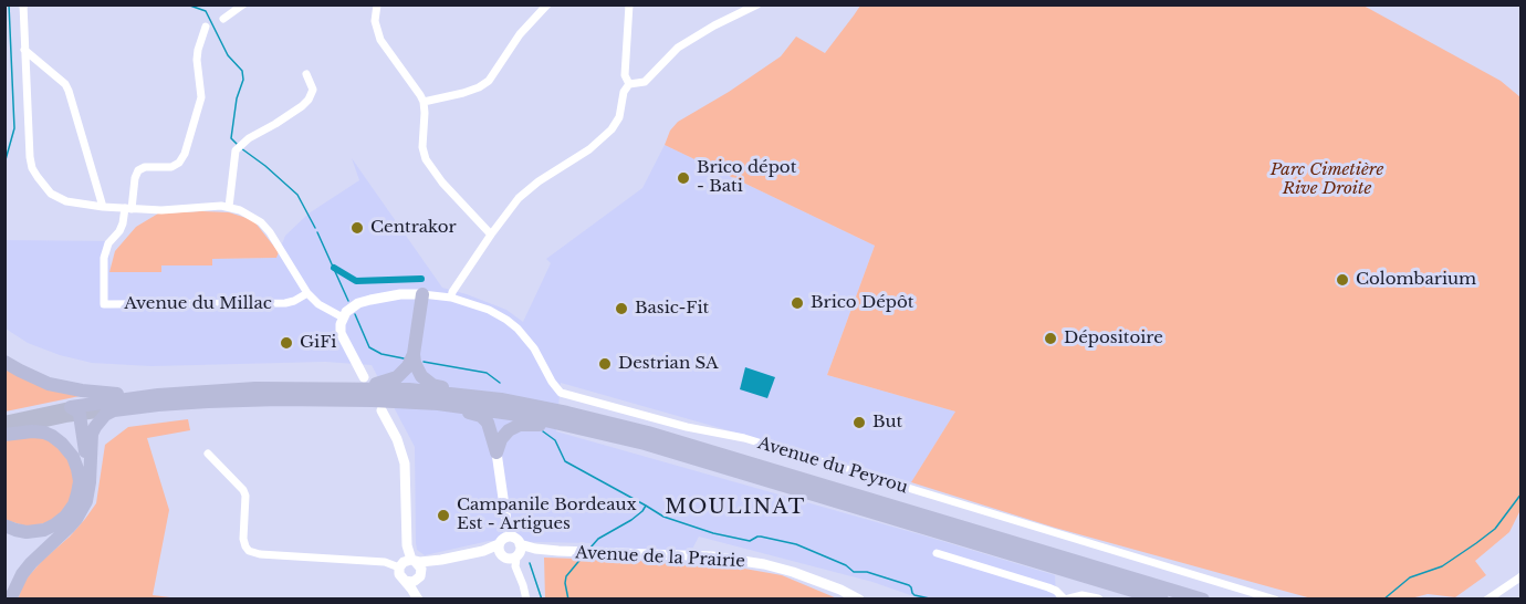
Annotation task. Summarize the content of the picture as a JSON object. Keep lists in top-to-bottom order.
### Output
{
  "streets": {
    "street": ["Avenue du Millac", "Avenue du Peyrou", "Avenue de la Prairie"]
  },
  "districts": ["MOULINAT"],
  "parks": ["Parc Cimetière Rive Droite"],
  "places": [
    "Brico dépot - Bati",
    "Centrakor",
    "Colombarium",
    "Brico Dépôt",
    "Basic-Fit",
    "Dépositoire",
    "GiFi",
    "Destrian SA",
    "But",
    "Campanile Bordeaux Est - Artigues"
  ]
}
